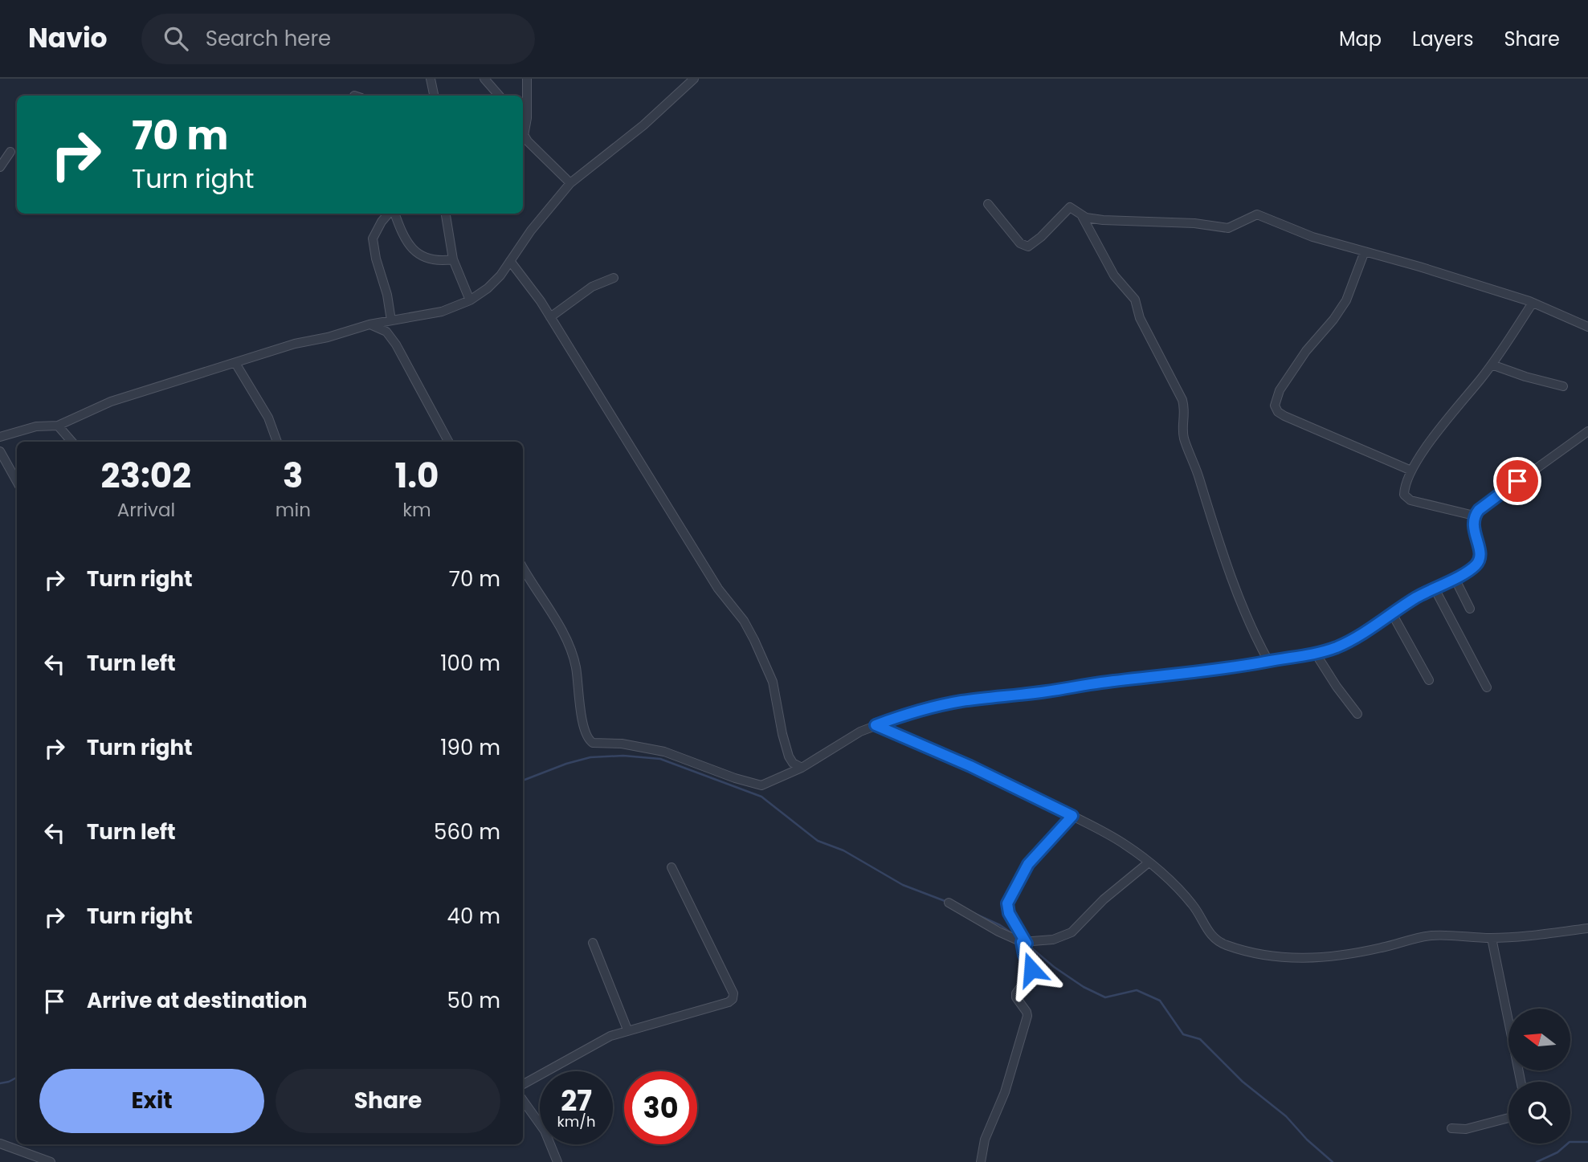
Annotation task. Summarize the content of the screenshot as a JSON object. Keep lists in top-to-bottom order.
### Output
{
  "north": "left",
  "page": {
    "header": "Navio",
    "search": "Search here",
    "nav": ["Map", "Layers", "Share"],
    "turn": ["70 m", "Turn right"],
    "eta": [
      "23:02",
      "Arrival",
      "3",
      "min",
      "1.0",
      "km"
    ],
    "list": [
      {
        "name": "Turn right",
        "value": "70 m"
      },
      {
        "name": "Turn left",
        "value": "100 m"
      },
      {
        "name": "Turn right",
        "value": "190 m"
      },
      {
        "name": "Turn left",
        "value": "560 m"
      },
      {
        "name": "Turn right",
        "value": "40 m"
      },
      {
        "name": "Arrive at destination",
        "value": "50 m"
      }
    ],
    "buttons": ["Exit", "Share"],
    "speed": "27 km/h",
    "limit": "30"
  }
}
